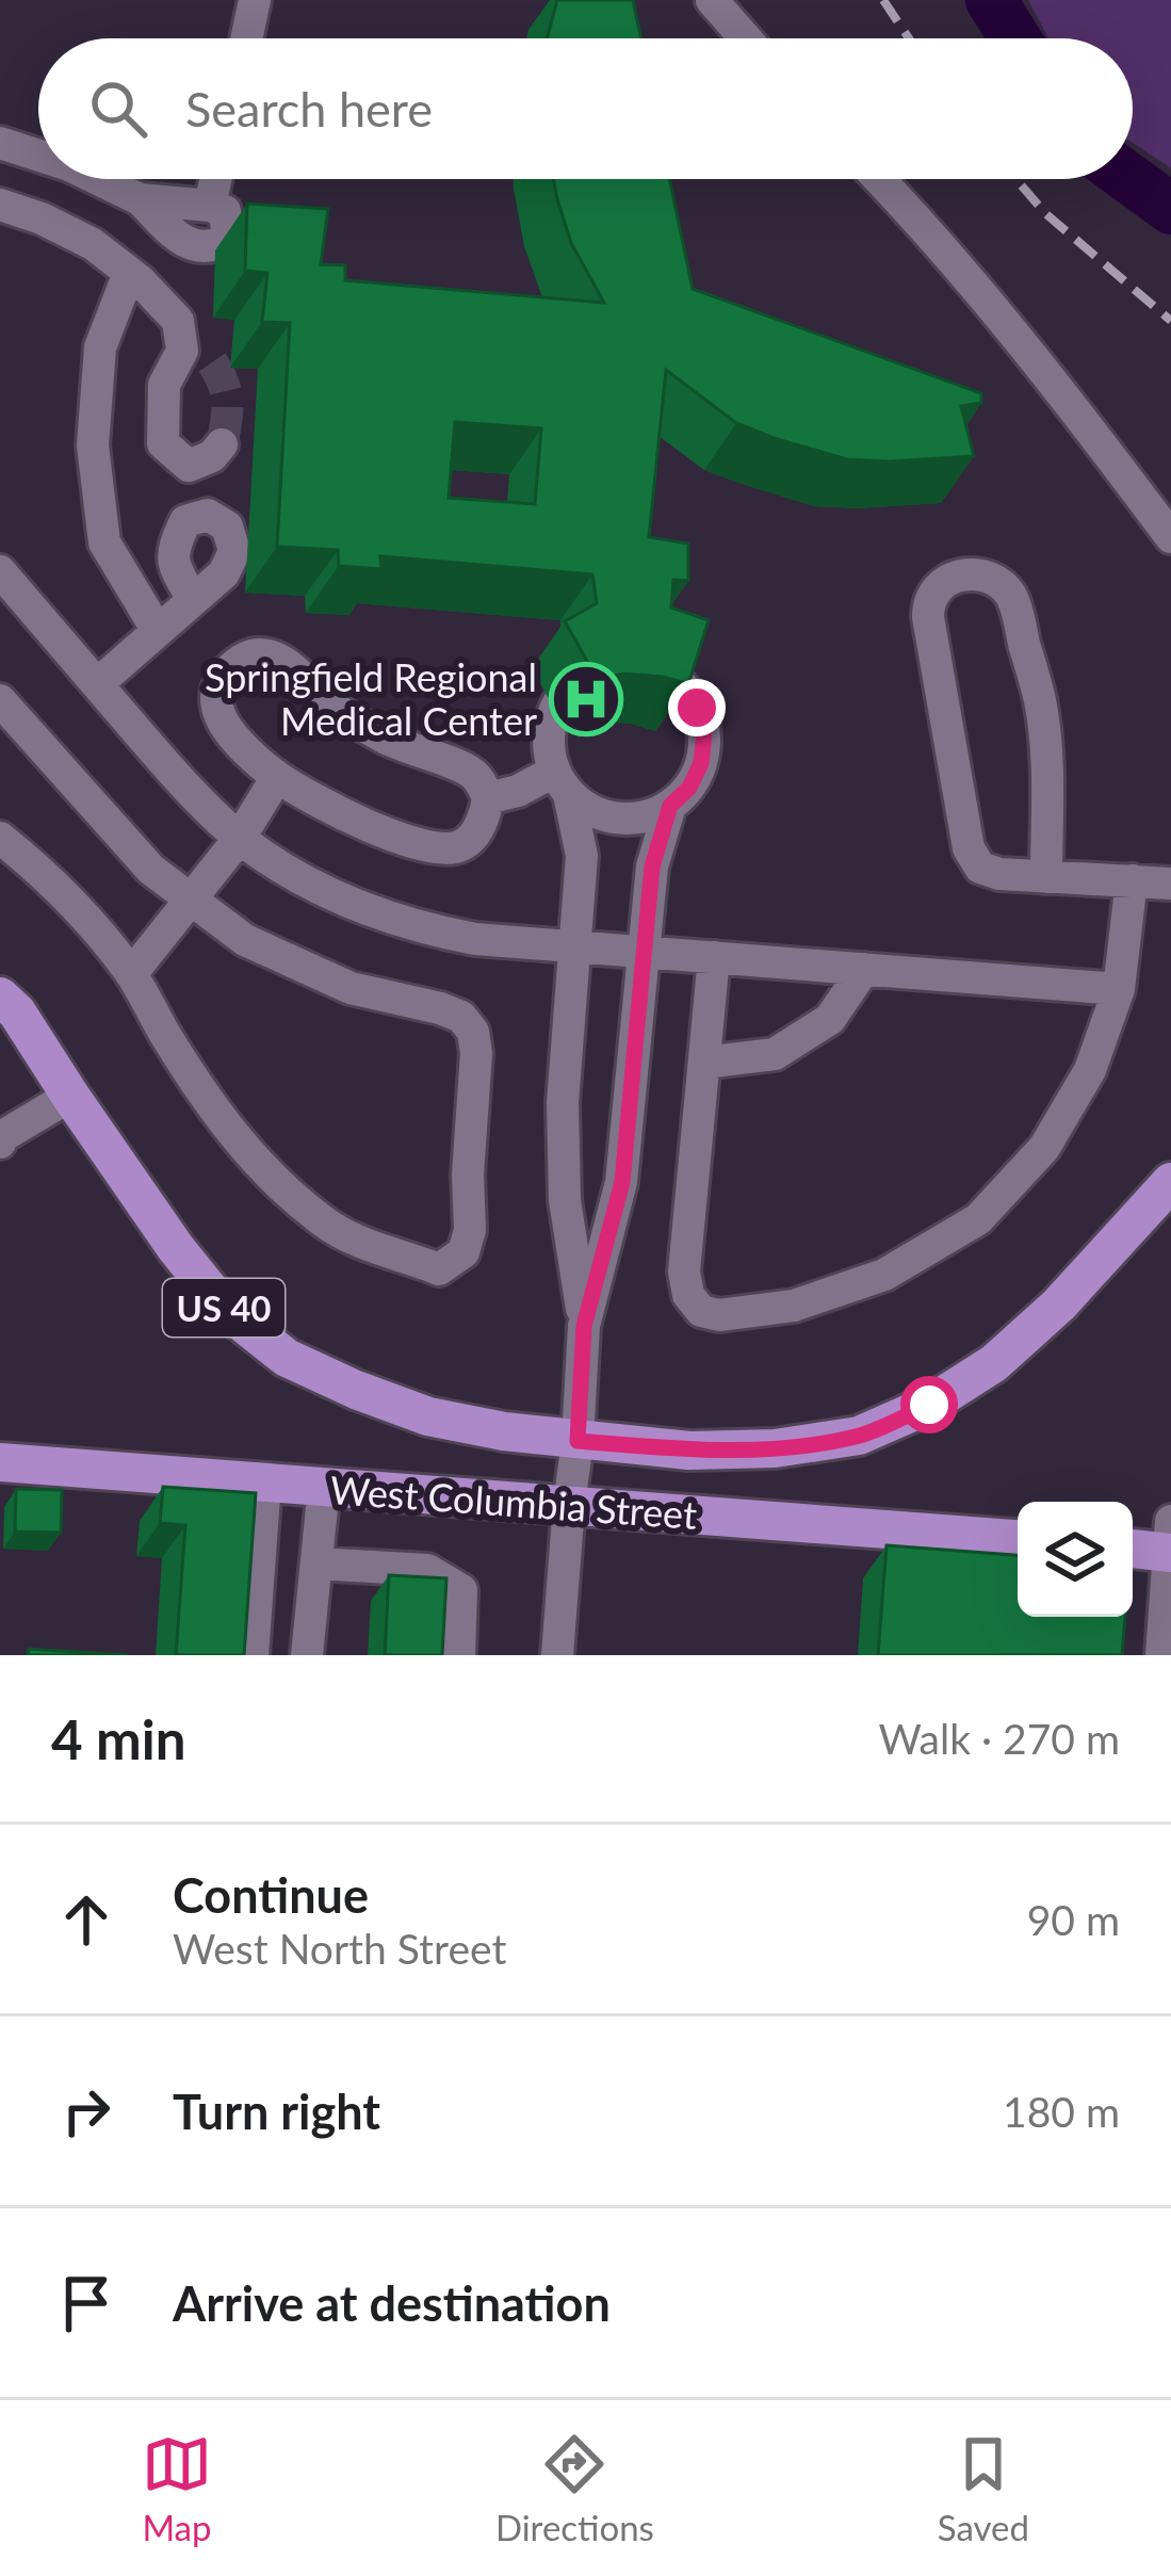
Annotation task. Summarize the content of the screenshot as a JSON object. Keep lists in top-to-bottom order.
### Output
{
  "streets": {
    "main road": ["US 40", "West Columbia Street"]
  },
  "places": {
    "hospital": ["Springfield Regional Medical Center"]
  },
  "page": {
    "search": "Search here",
    "heading": ["4 min", "Walk · 270 m"],
    "list": [
      ["Continue", "West North Street", "90 m"],
      ["Turn right", "180 m"],
      "Arrive at destination"
    ],
    "nav": ["Map", "Directions", "Saved"]
  }
}
